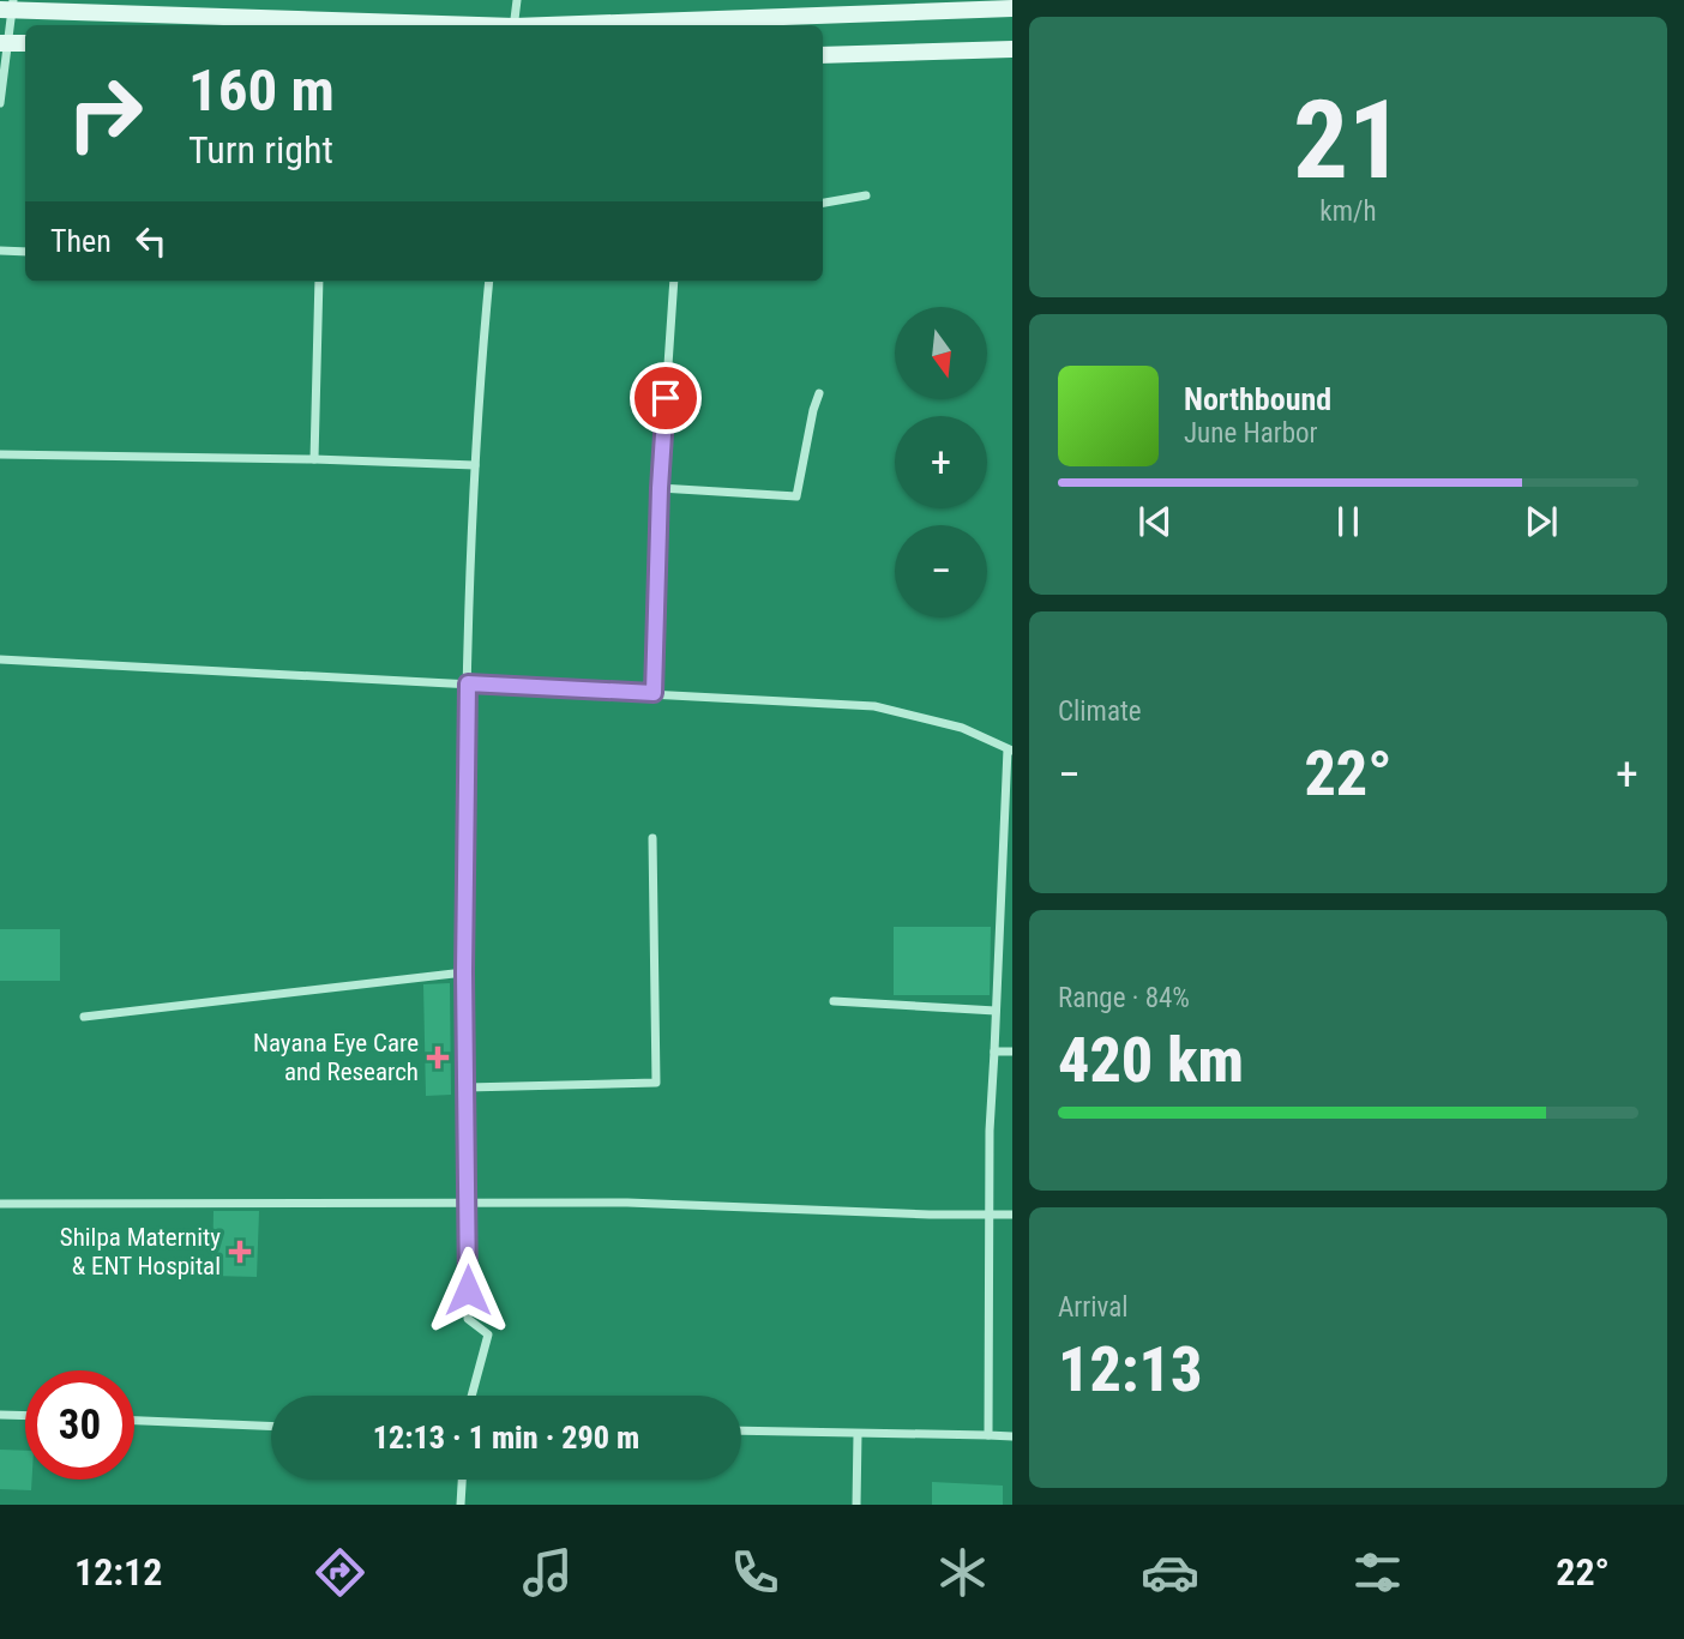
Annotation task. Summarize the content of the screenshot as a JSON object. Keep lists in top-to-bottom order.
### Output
{
  "places": {
    "health": ["Nayana Eye Care and Research", "Shilpa Maternity & ENT Hospital"]
  },
  "north": "bottom",
  "page": {
    "tile": [
      ["21", "km/h"],
      "Climate",
      ["Range · 84%", "420 km"],
      ["Arrival", "12:13"]
    ],
    "turn": ["160 m", "Turn right"],
    "then": "Then",
    "map_buttons": ["+", "−"],
    "song": ["Northbound", "June Harbor"],
    "heat": ["−", "22°", "+"],
    "limit": "30",
    "trip": "12:13 · 1 min · 290 m",
    "tabs": ["12:12", "22°"]
  }
}
